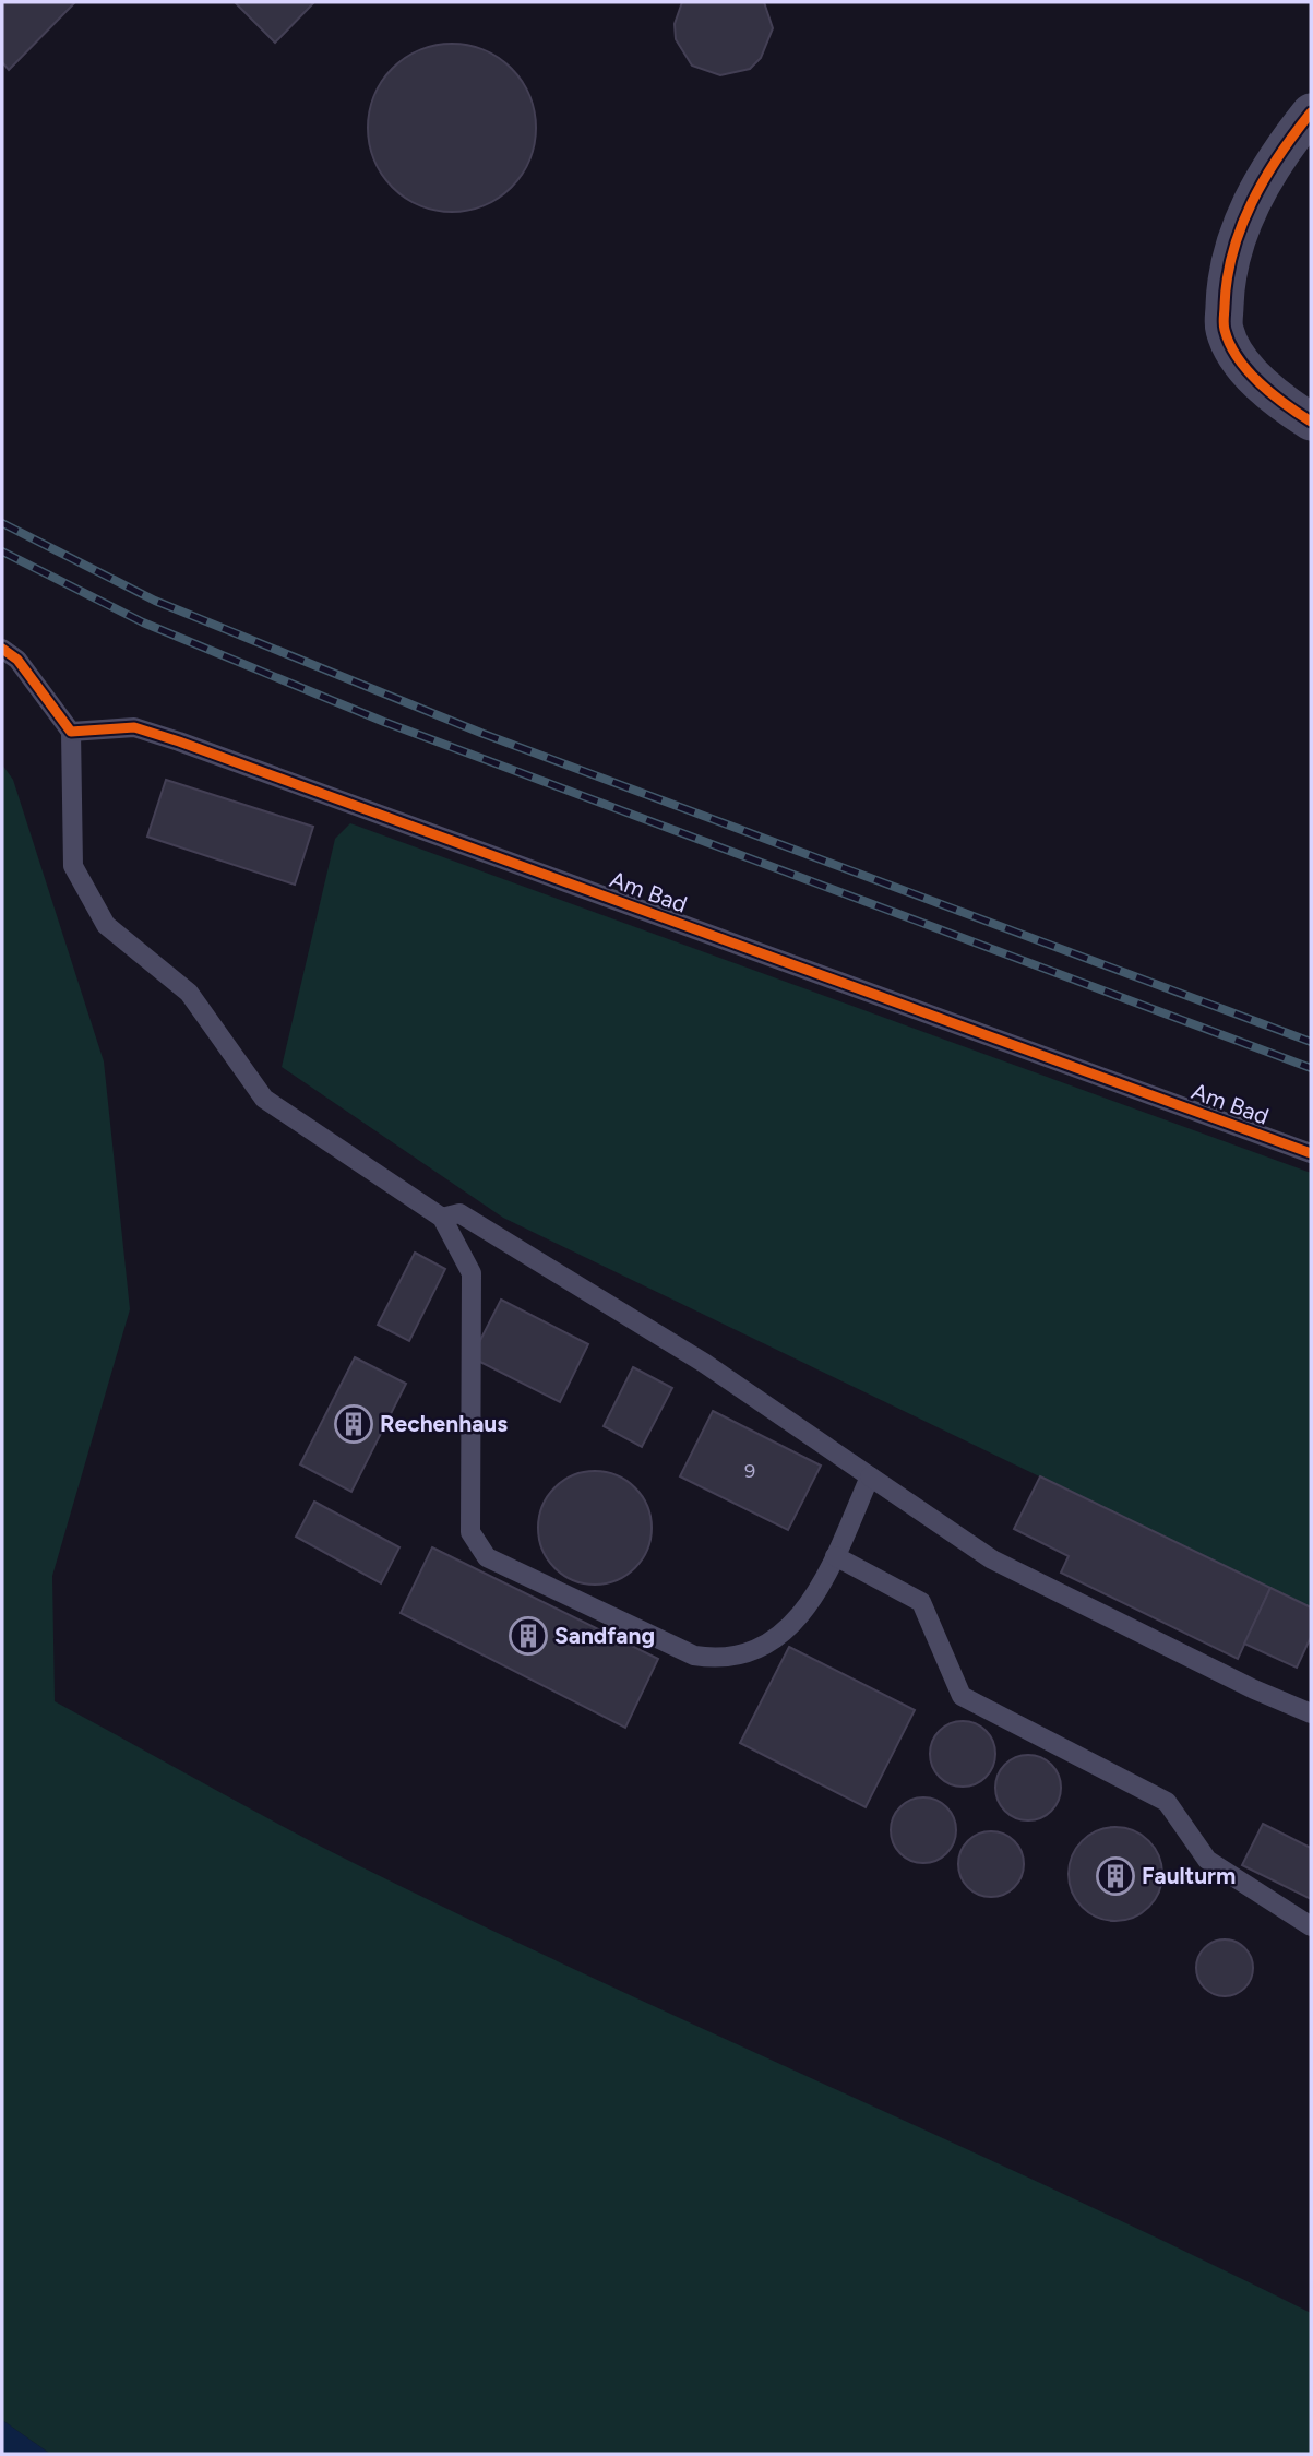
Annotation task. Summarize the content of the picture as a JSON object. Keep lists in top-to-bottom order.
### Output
{
  "streets": {
    "lane": ["Am Bad"]
  },
  "places": {
    "building": ["Rechenhaus", "Sandfang", "Faulturm"]
  },
  "house_numbers": ["9"]
}
